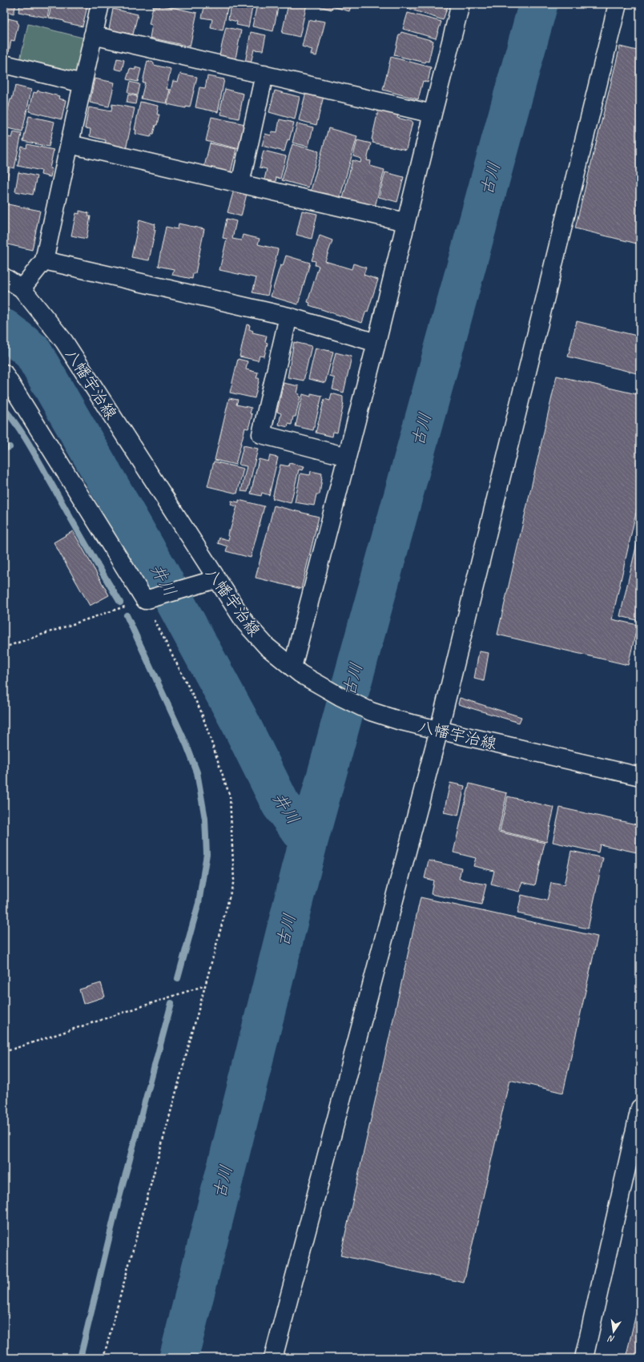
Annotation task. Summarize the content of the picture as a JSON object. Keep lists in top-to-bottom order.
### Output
{
  "streets": {
    "street": ["八幡宇治線"]
  },
  "water": ["古川", "井川"],
  "north": "bottom"
}
